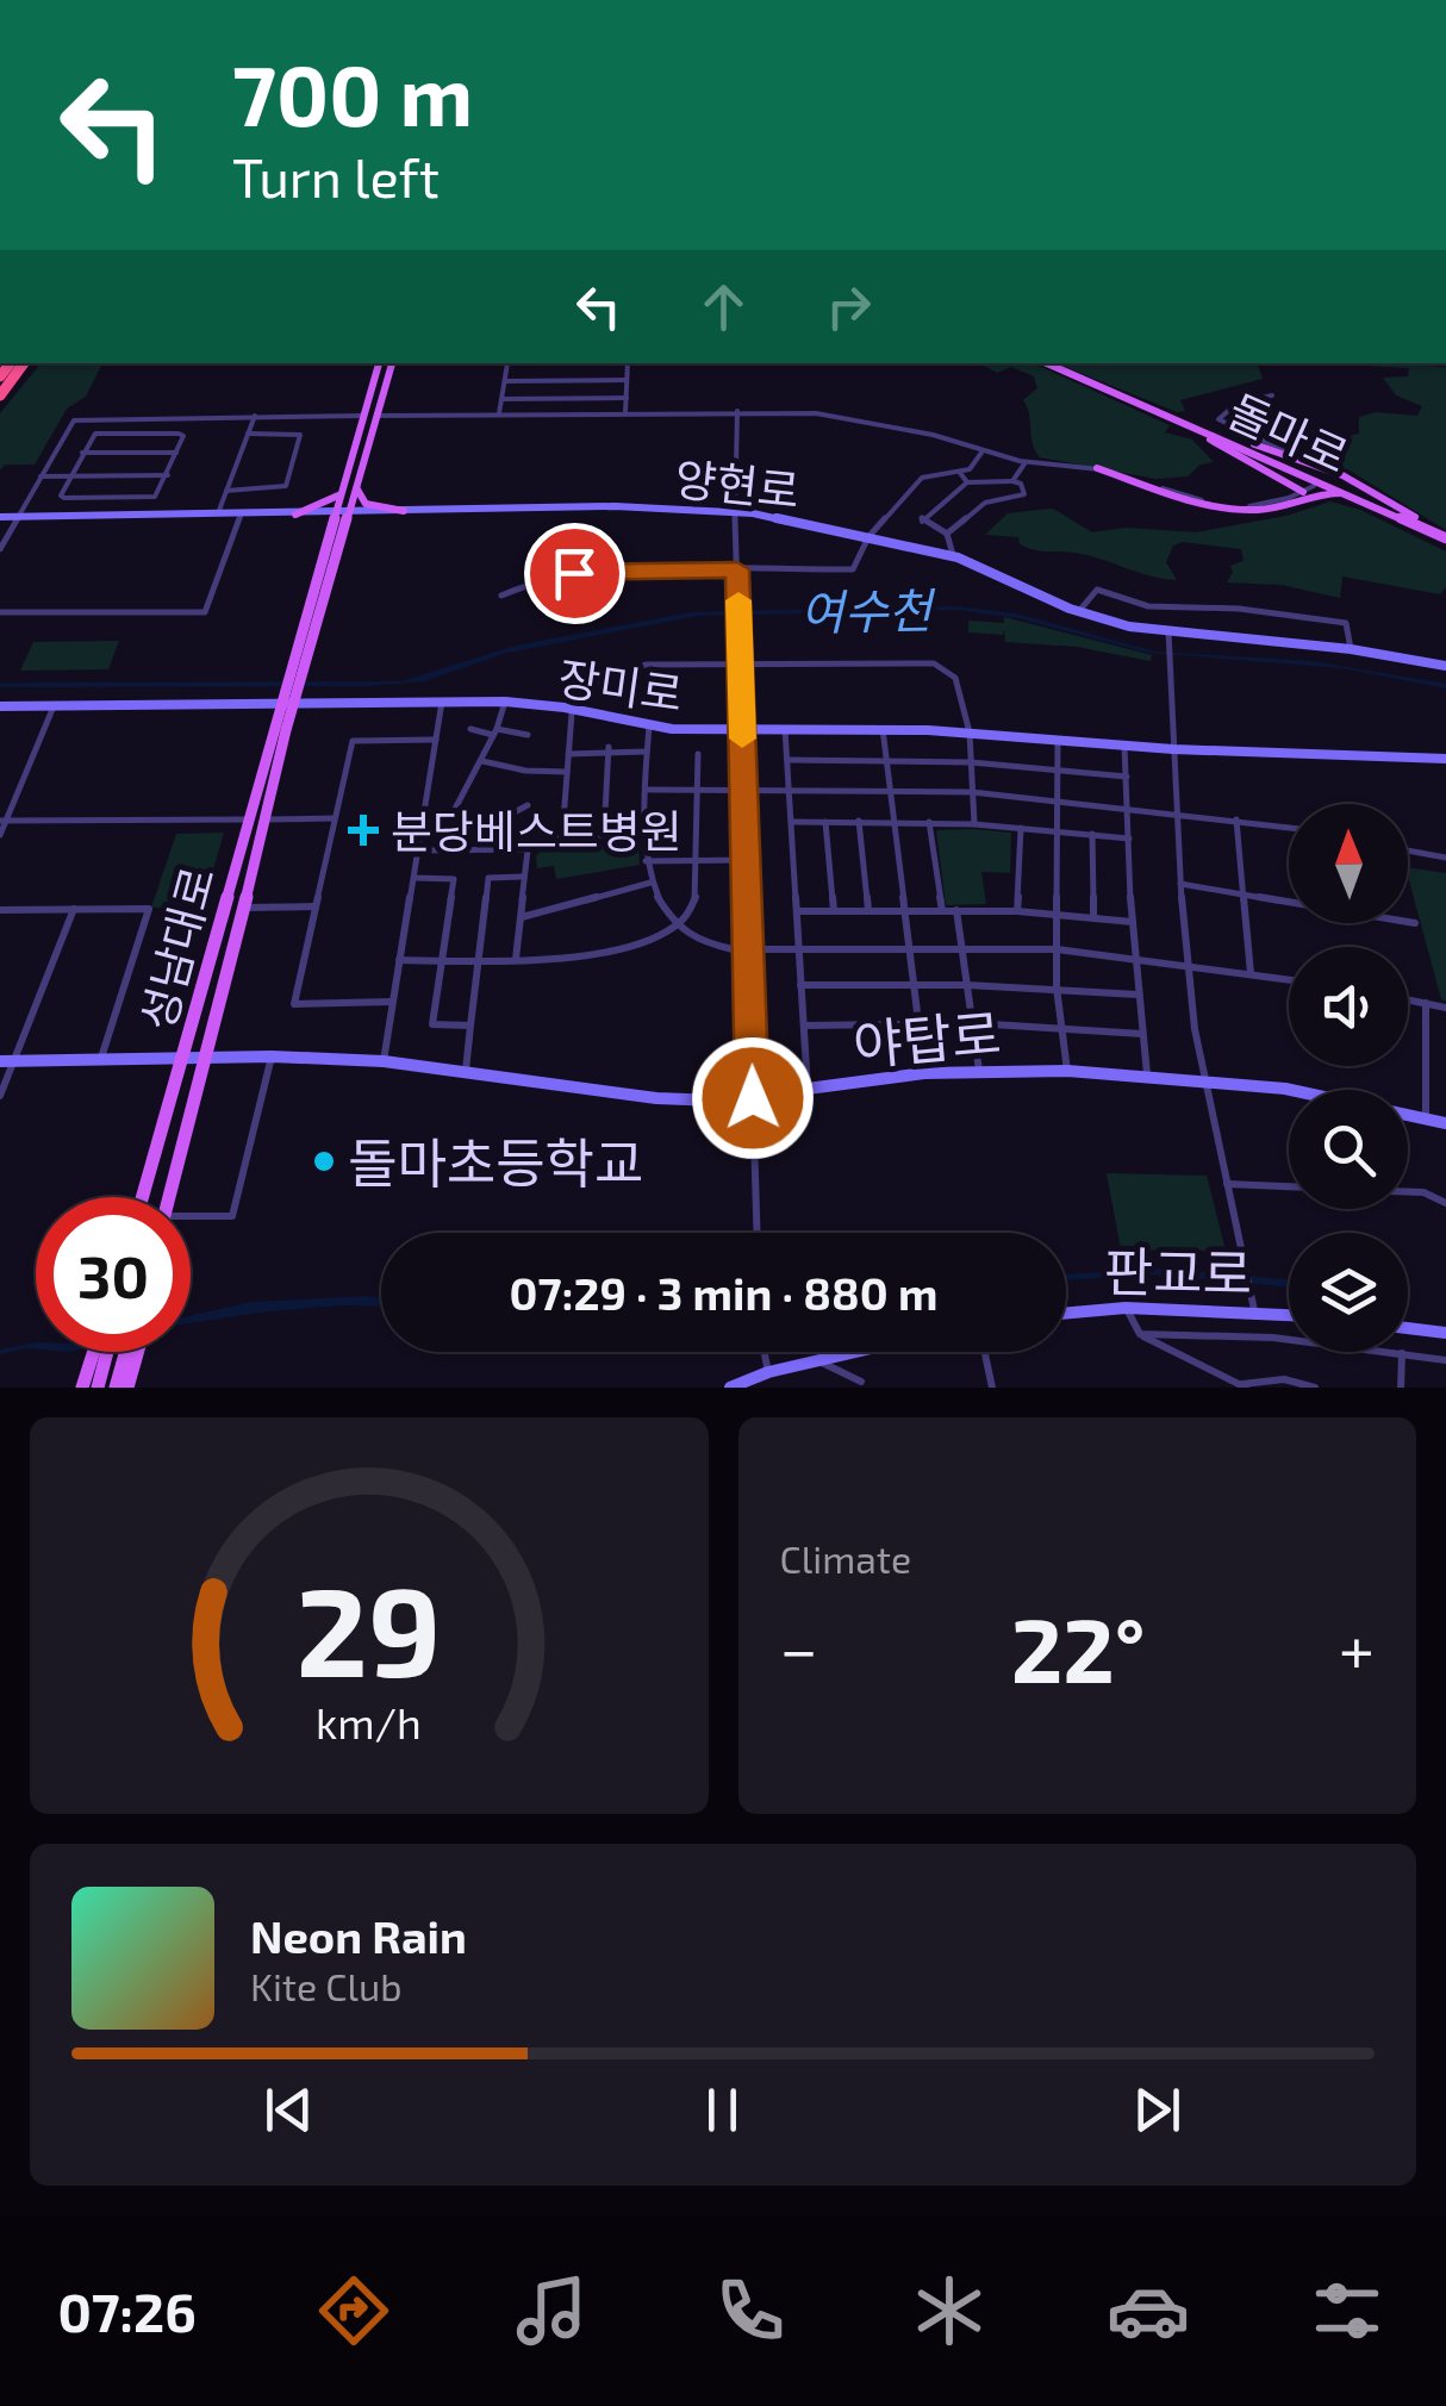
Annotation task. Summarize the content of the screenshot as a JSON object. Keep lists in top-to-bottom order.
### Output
{
  "streets": {
    "main road": ["돌마로", "성남대로"],
    "street": [
      "양현로",
      "장미로",
      "야탑로",
      "판교로"
    ]
  },
  "crossings": [
    ["장미로", "성남대로"],
    ["성남대로", "야탑로"]
  ],
  "water": ["여수천"],
  "places": {
    "health": ["분당베스트병원"],
    "other": ["돌마초등학교"]
  },
  "north": "top",
  "page": {
    "turn": ["700 m", "Turn left"],
    "limit": "30",
    "trip": "07:29 · 3 min · 880 m",
    "tile": "Climate",
    "heat": ["−", "22°", "+"],
    "song": ["Neon Rain", "Kite Club"],
    "tabs": "07:26",
    "gauge": ["29", "km/h"]
  }
}
